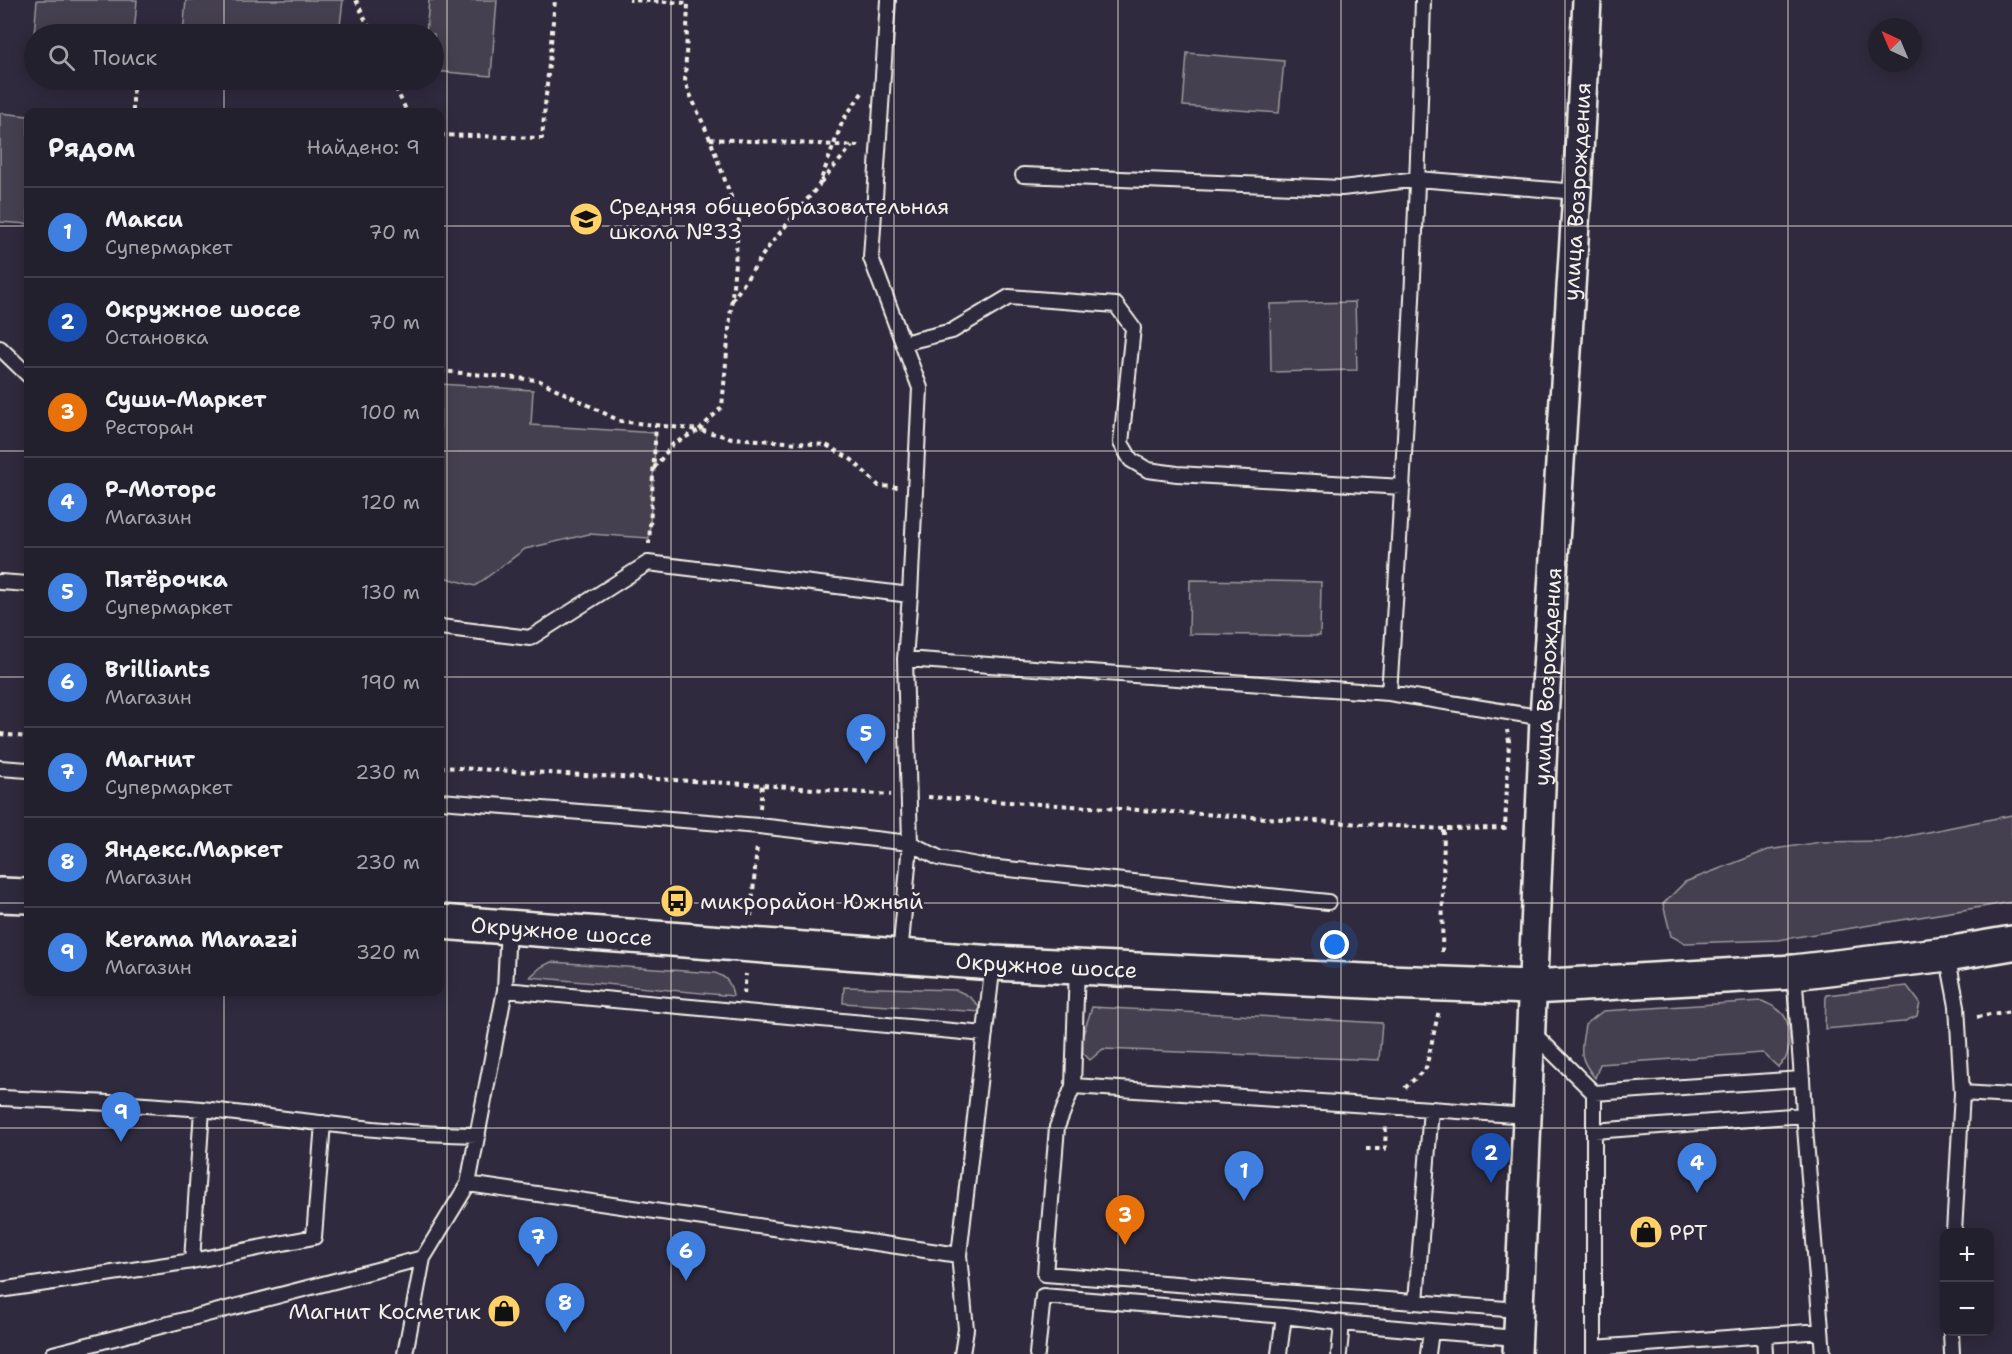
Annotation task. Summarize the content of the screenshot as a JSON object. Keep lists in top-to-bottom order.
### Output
{
  "streets": {
    "main road": ["Окружное шоссе"],
    "street": ["улица Возрождения"]
  },
  "crossings": [
    ["улица Возрождения", "Окружное шоссе"]
  ],
  "places": {
    "school or university": ["Средняя общеобразовательная школа №33"],
    "bus stop": ["микрорайон Южный"],
    "shop": ["РРТ", "Магнит Косметик"]
  },
  "north": "top left",
  "page": {
    "search": "Поиск",
    "heading": ["Рядом", "Найдено: 9"],
    "list": [
      {
        "mark": "1",
        "name": "Макси",
        "note": "Супермаркет",
        "value": "70 m"
      },
      {
        "mark": "2",
        "name": "Окружное шоссе",
        "note": "Остановка",
        "value": "70 m"
      },
      {
        "mark": "3",
        "name": "Суши-Маркет",
        "note": "Ресторан",
        "value": "100 m"
      },
      {
        "mark": "4",
        "name": "Р-Моторс",
        "note": "Магазин",
        "value": "120 m"
      },
      {
        "mark": "5",
        "name": "Пятёрочка",
        "note": "Супермаркет",
        "value": "130 m"
      },
      {
        "mark": "6",
        "name": "Brilliants",
        "note": "Магазин",
        "value": "190 m"
      },
      {
        "mark": "7",
        "name": "Магнит",
        "note": "Супермаркет",
        "value": "230 m"
      },
      {
        "mark": "8",
        "name": "Яндекс.Маркет",
        "note": "Магазин",
        "value": "230 m"
      },
      {
        "mark": "9",
        "name": "Kerama Marazzi",
        "note": "Магазин",
        "value": "320 m"
      }
    ],
    "pins": [
      "5",
      "9",
      "2",
      "4",
      "1",
      "3",
      "7",
      "6",
      "8"
    ],
    "map_buttons": ["+", "−"]
  }
}
